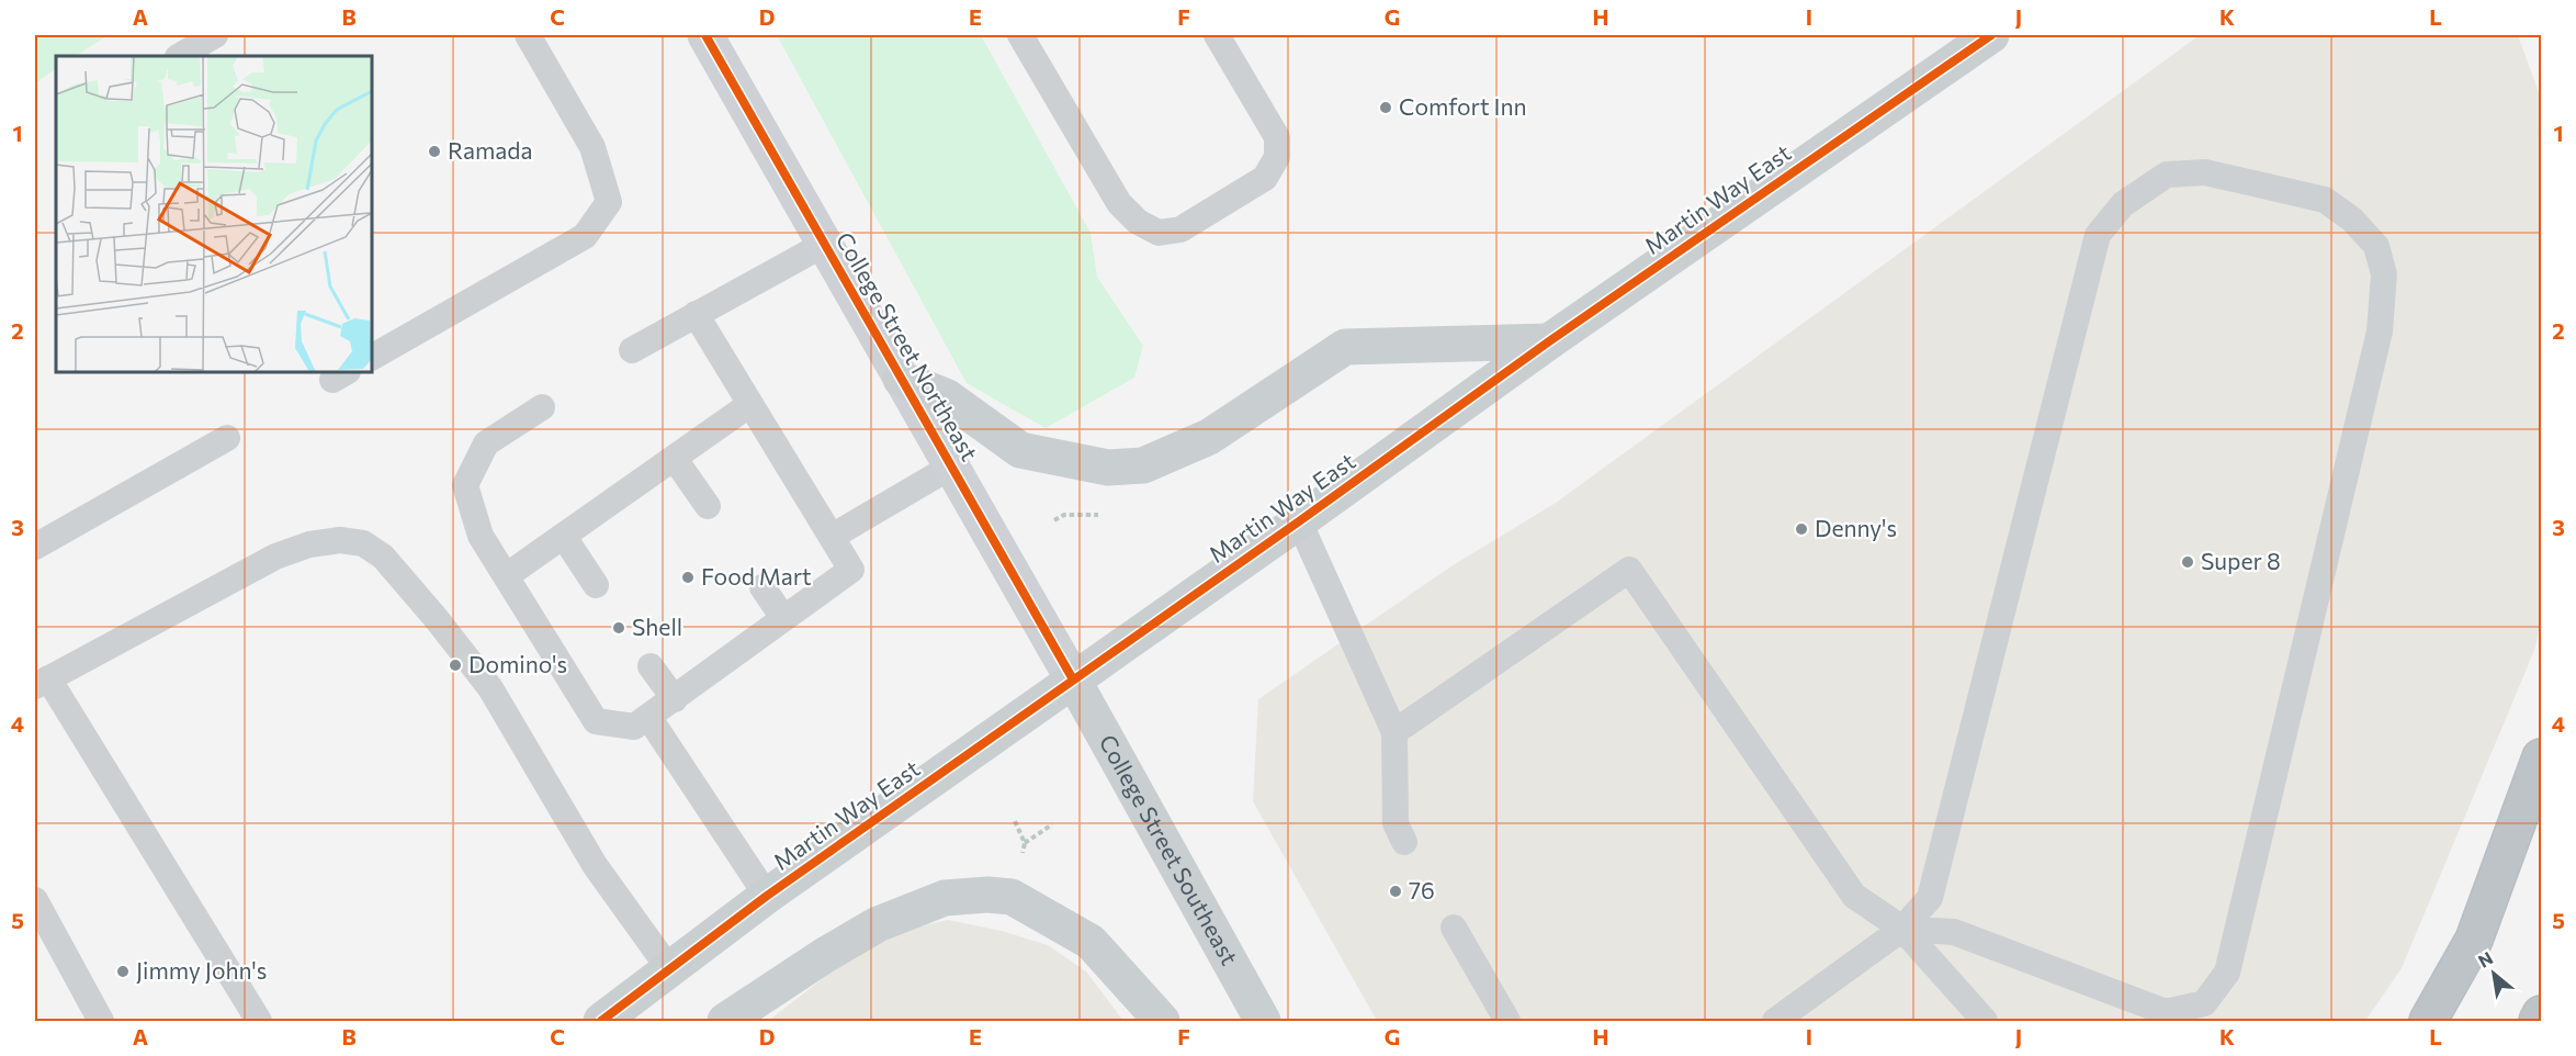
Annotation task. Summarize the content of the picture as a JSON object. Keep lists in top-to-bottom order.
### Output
{
  "streets": {
    "main road": ["Martin Way East", "College Street Southeast"],
    "street": ["College Street Northeast"]
  },
  "crossings": [
    ["Martin Way East", "College Street Northeast"],
    ["Martin Way East", "College Street Southeast"],
    ["College Street Northeast", "College Street Southeast"]
  ],
  "places": [
    "Comfort Inn",
    "Ramada",
    "Denny's",
    "Super 8",
    "Food Mart",
    "Shell",
    "Domino's",
    "76",
    "Jimmy John's"
  ],
  "north": "top left",
  "grid": {
    "columns": [
      "A",
      "B",
      "C",
      "D",
      "E",
      "F",
      "G",
      "H",
      "I",
      "J",
      "K",
      "L"
    ],
    "rows": [
      "1",
      "2",
      "3",
      "4",
      "5"
    ]
  }
}
